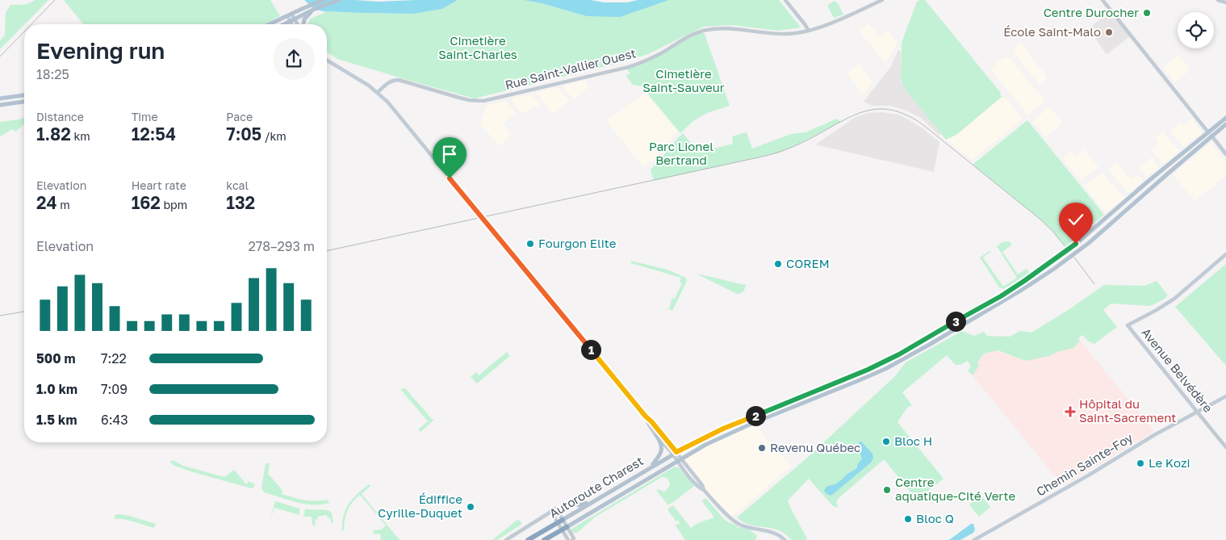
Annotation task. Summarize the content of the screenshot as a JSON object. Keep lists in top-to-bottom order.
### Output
{
  "streets": {
    "highway": ["Autoroute Charest"],
    "main road": ["Avenue Belvédère", "Chemin Sainte-Foy"],
    "street": ["Rue Saint-Vallier Ouest"]
  },
  "crossings": [
    ["Avenue Belvédère", "Chemin Sainte-Foy"]
  ],
  "parks": ["Cimetière Saint-Charles", "Cimetière Saint-Sauveur", "Parc Lionel Bertrand"],
  "places": {
    "other": [
      "Centre Durocher",
      "École Saint-Malo",
      "Fourgon Elite",
      "COREM",
      "Bloc H",
      "Revenu Québec",
      "Le Kozi",
      "Centre aquatique-Cité Verte",
      "Édiffice Cyrille-Duquet",
      "Bloc Q"
    ],
    "health": ["Hôpital du Saint-Sacrement"]
  },
  "page": {
    "heading": ["Evening run", "18:25"],
    "stats": [
      ["Distance", "1.82 km"],
      ["Time", "12:54"],
      ["Pace", "7:05 /km"],
      ["Elevation", "24 m"],
      ["Heart rate", "162 bpm"],
      ["kcal", "132"]
    ],
    "chart": ["Elevation", "278–293 m"],
    "pins": ["3", "1", "2"],
    "list": [
      {
        "name": "500 m",
        "note": "7:22"
      },
      {
        "name": "1.0 km",
        "note": "7:09"
      },
      {
        "name": "1.5 km",
        "note": "6:43"
      }
    ]
  }
}
